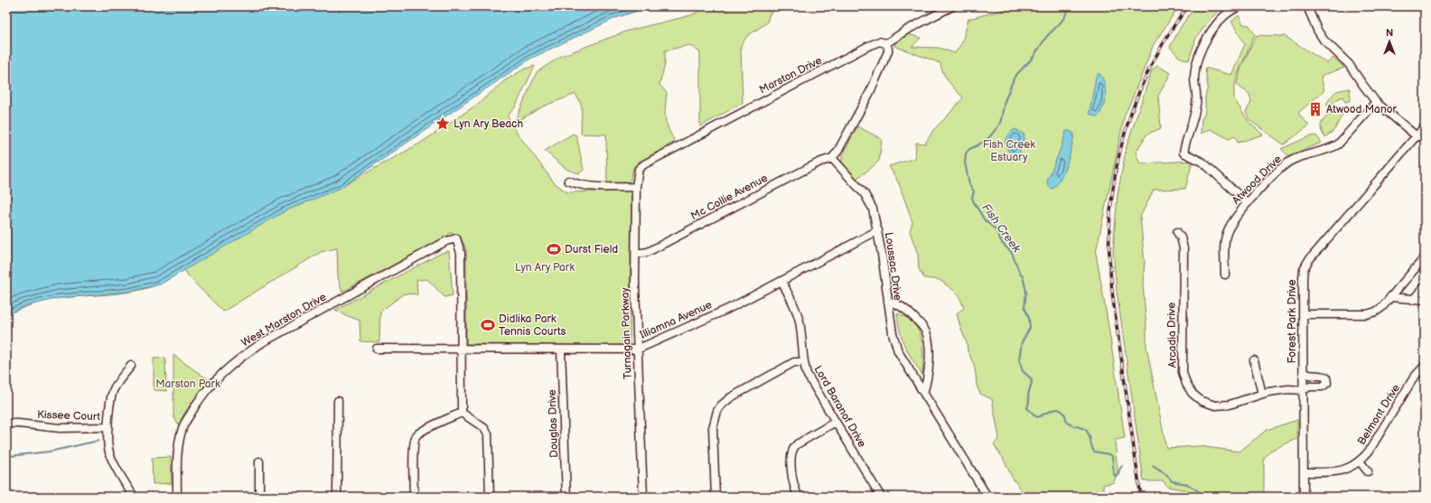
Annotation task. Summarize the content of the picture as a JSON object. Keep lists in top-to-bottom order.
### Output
{
  "streets": {
    "street": [
      "Marston Drive",
      "Atwood Drive",
      "Mc Collie Avenue",
      "Loussac Drive",
      "West Marston Drive",
      "Illiamna Avenue",
      "Forest Park Drive",
      "Turnagain Parkway",
      "Arcadia Drive",
      "Lord Baranof Drive",
      "Belmont Drive",
      "Kissee Court",
      "Douglas Drive"
    ]
  },
  "crossings": [
    ["Marston Drive", "Turnagain Parkway"],
    ["Mc Collie Avenue", "Loussac Drive"],
    ["Mc Collie Avenue", "Turnagain Parkway"],
    ["Loussac Drive", "Illiamna Avenue"],
    ["West Marston Drive", "Illiamna Avenue"],
    ["Illiamna Avenue", "Turnagain Parkway"],
    ["Illiamna Avenue", "Lord Baranof Drive"],
    ["Illiamna Avenue", "Douglas Drive"],
    ["Forest Park Drive", "Arcadia Drive"],
    ["Forest Park Drive", "Belmont Drive"]
  ],
  "water": ["Fish Creek"],
  "parks": ["Fish Creek Estuary", "Lyn Ary Park", "Marston Park"],
  "places": {
    "building": ["Atwood Manor"],
    "place": ["Lyn Ary Beach"],
    "sports": ["Durst Field", "Didlika Park Tennis Courts"]
  },
  "north": "top"
}
